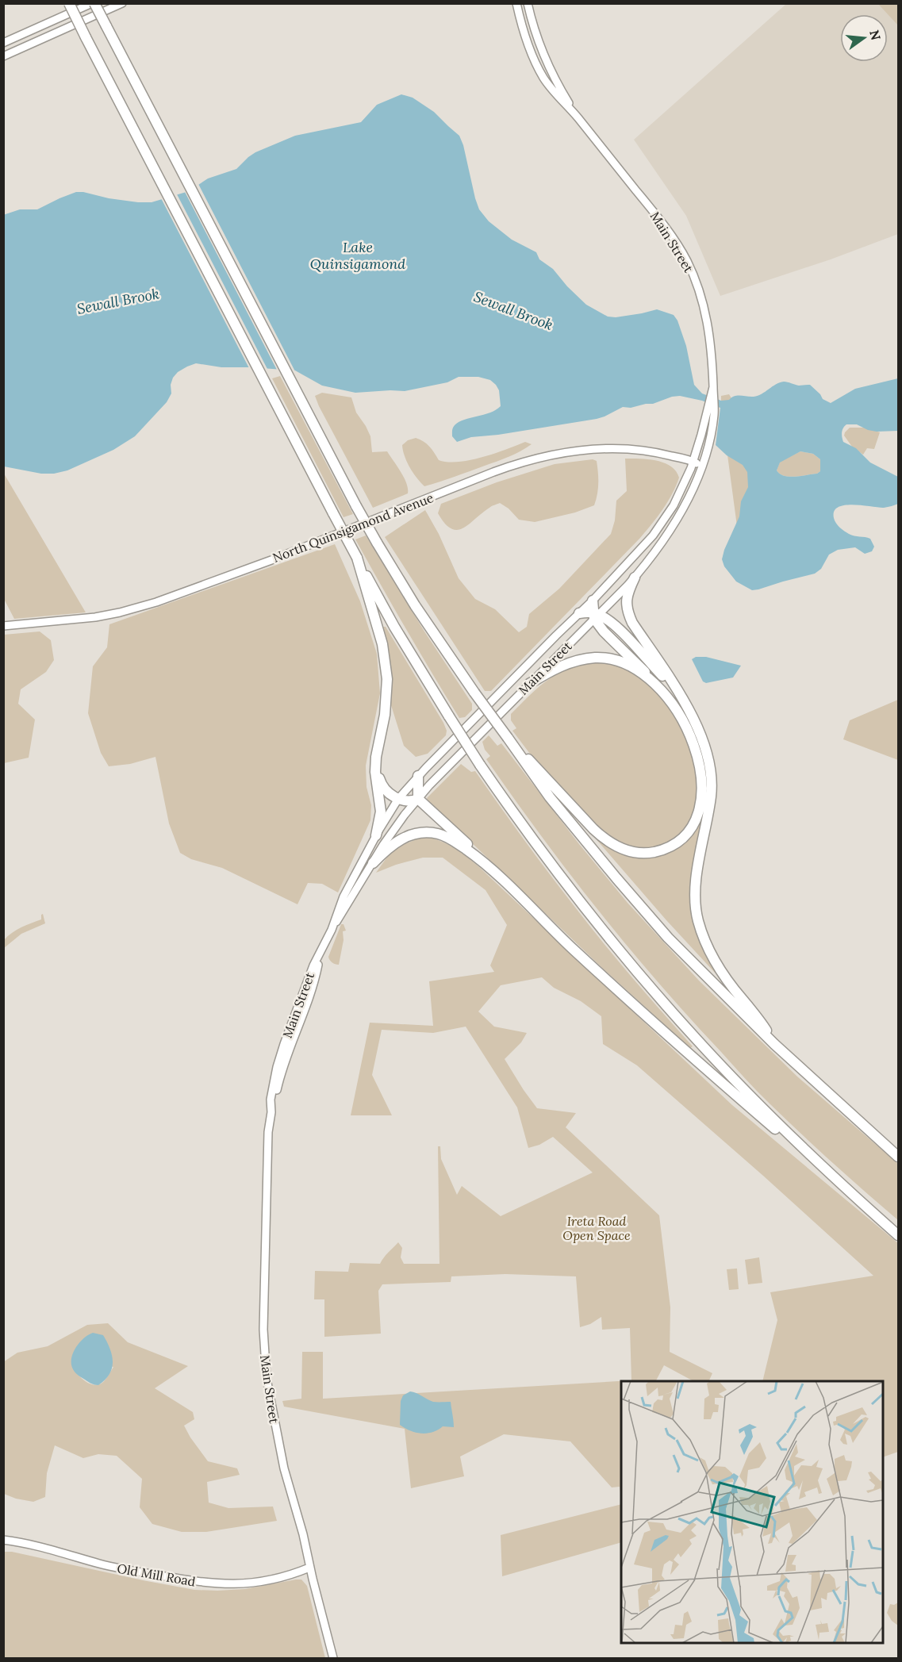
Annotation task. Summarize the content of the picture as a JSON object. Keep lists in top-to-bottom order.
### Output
{
  "streets": {
    "main road": ["Main Street", "North Quinsigamond Avenue", "Old Mill Road"]
  },
  "crossings": [
    ["Main Street", "North Quinsigamond Avenue"],
    ["Main Street", "Old Mill Road"]
  ],
  "water": ["Lake Quinsigamond", "Sewall Brook"],
  "parks": ["Ireta Road Open Space"],
  "north": "right"
}
